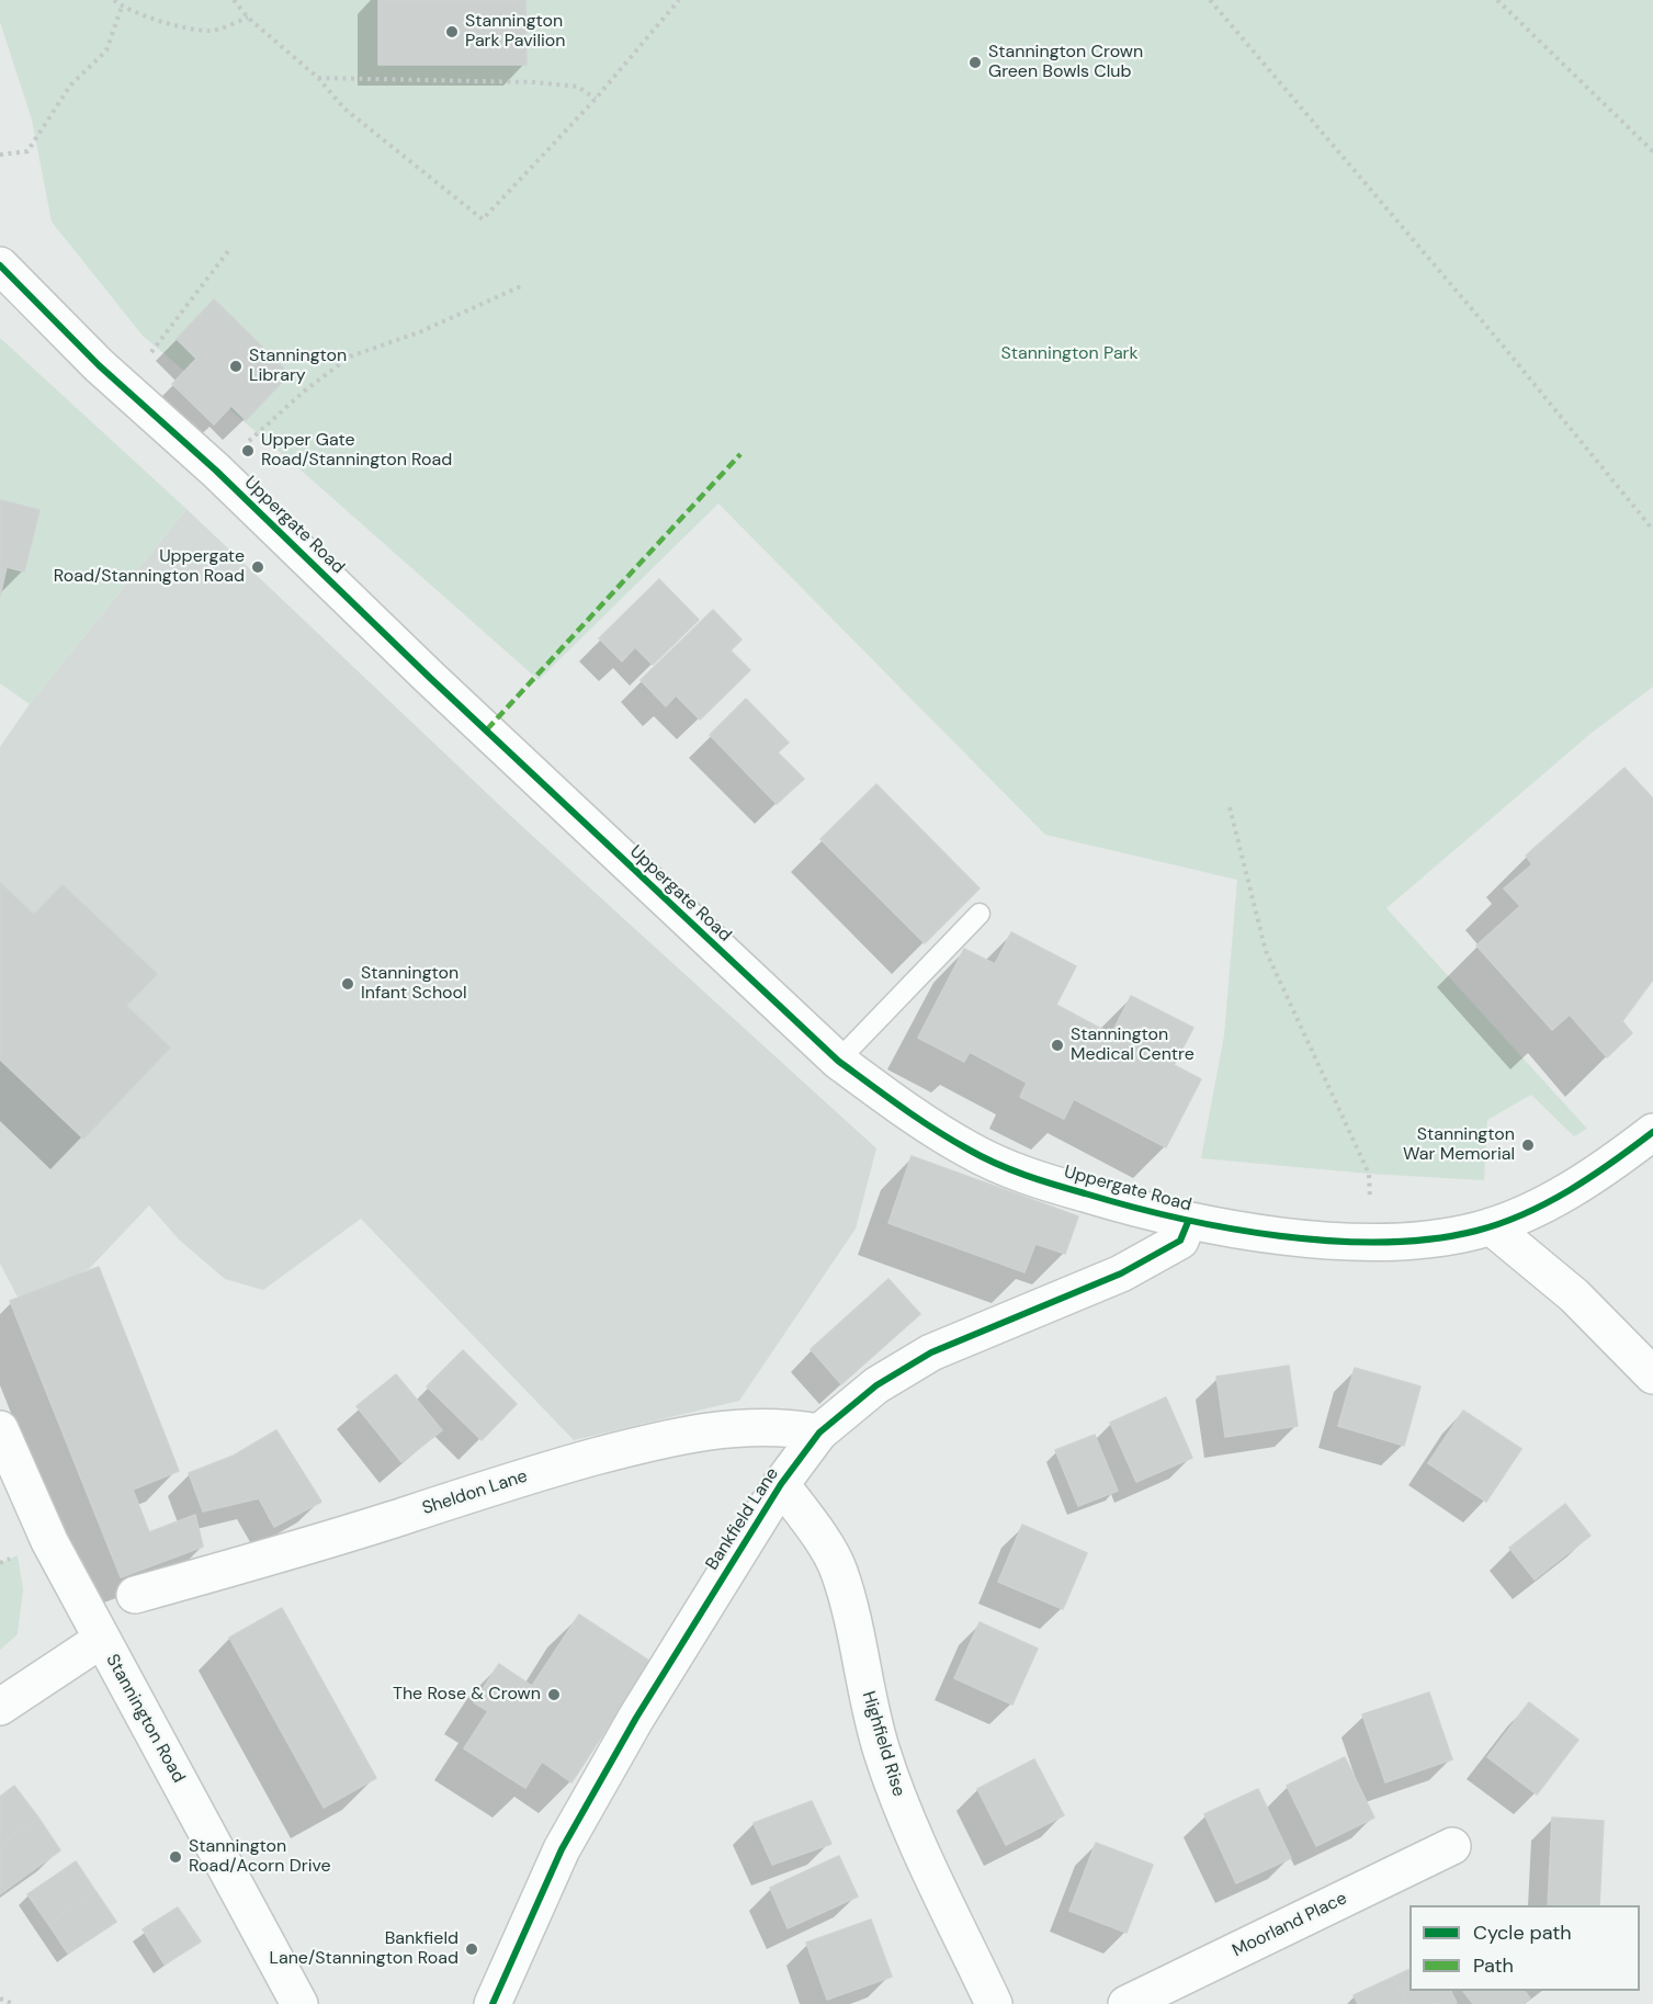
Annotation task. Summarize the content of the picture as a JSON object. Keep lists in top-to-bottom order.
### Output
{
  "streets": {
    "street": [
      "Uppergate Road",
      "Sheldon Lane",
      "Bankfield Lane",
      "Stannington Road",
      "Highfield Rise",
      "Moorland Place"
    ]
  },
  "crossings": [
    ["Uppergate Road", "Bankfield Lane"],
    ["Sheldon Lane", "Bankfield Lane"],
    ["Bankfield Lane", "Highfield Rise"]
  ],
  "parks": ["Stannington Park"],
  "places": [
    "Stannington Park Pavilion",
    "Stannington Crown Green Bowls Club",
    "Stannington Library",
    "Upper Gate Road/Stannington Road",
    "Uppergate Road/Stannington Road",
    "Stannington Infant School",
    "Stannington Medical Centre",
    "Stannington War Memorial",
    "The Rose & Crown",
    "Stannington Road/Acorn Drive",
    "Bankfield Lane/Stannington Road"
  ],
  "legend": ["Cycle path", "Path"]
}
